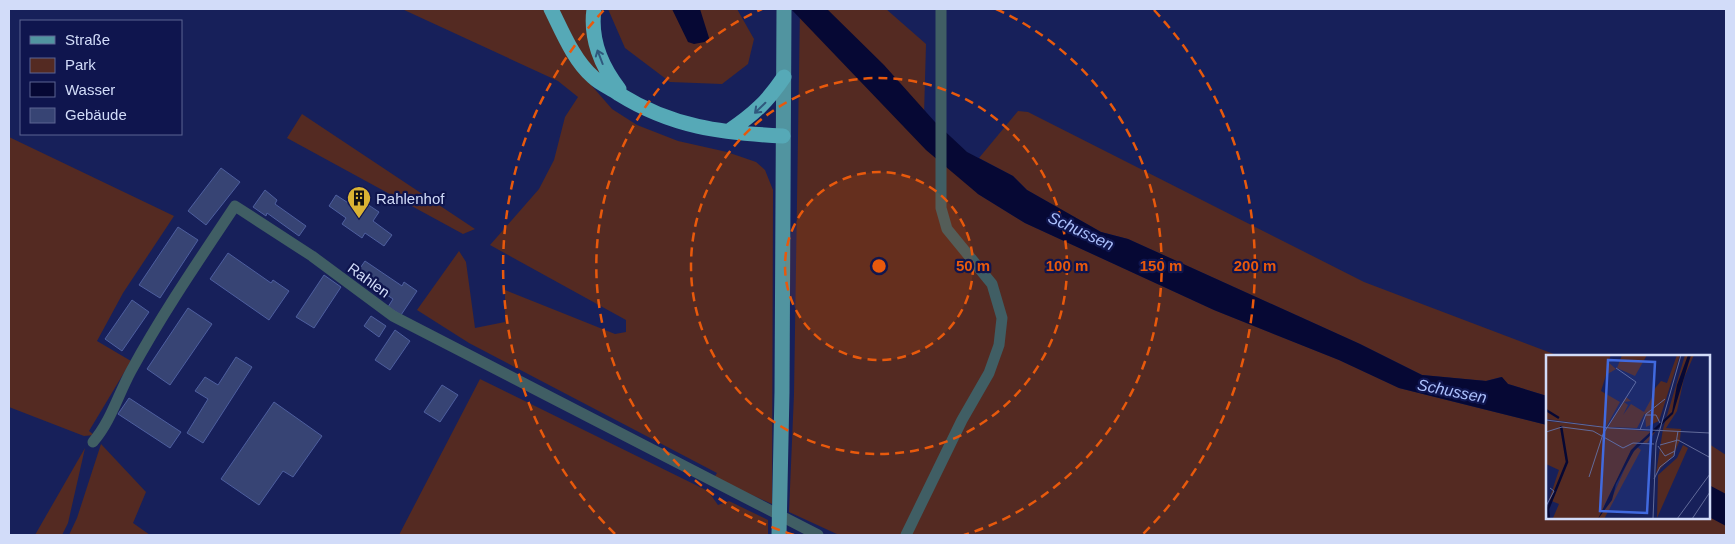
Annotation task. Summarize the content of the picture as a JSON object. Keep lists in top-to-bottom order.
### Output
{
  "streets": {
    "street": ["Rahlen"]
  },
  "water": ["Schussen"],
  "places": {
    "building": ["Rahlenhof"]
  },
  "legend": [
    "Straße",
    "Park",
    "Wasser",
    "Gebäude"
  ],
  "rings": [
    "50 m",
    "100 m",
    "150 m",
    "200 m"
  ]
}
